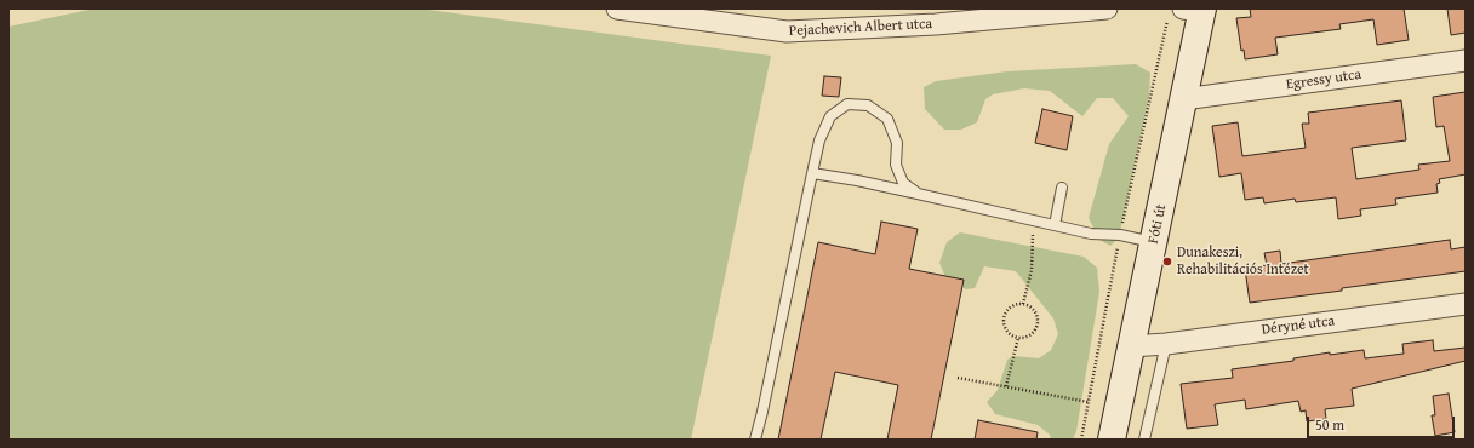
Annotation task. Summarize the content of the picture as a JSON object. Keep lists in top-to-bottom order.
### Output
{
  "streets": {
    "main road": ["Fóti út"],
    "street": ["Pejachevich Albert utca", "Egressy utca", "Déryné utca"]
  },
  "crossings": [
    ["Egressy utca", "Fóti út"],
    ["Fóti út", "Déryné utca"]
  ],
  "places": ["Dunakeszi, Rehabilitációs Intézet"],
  "scale_bar": "50 m"
}
